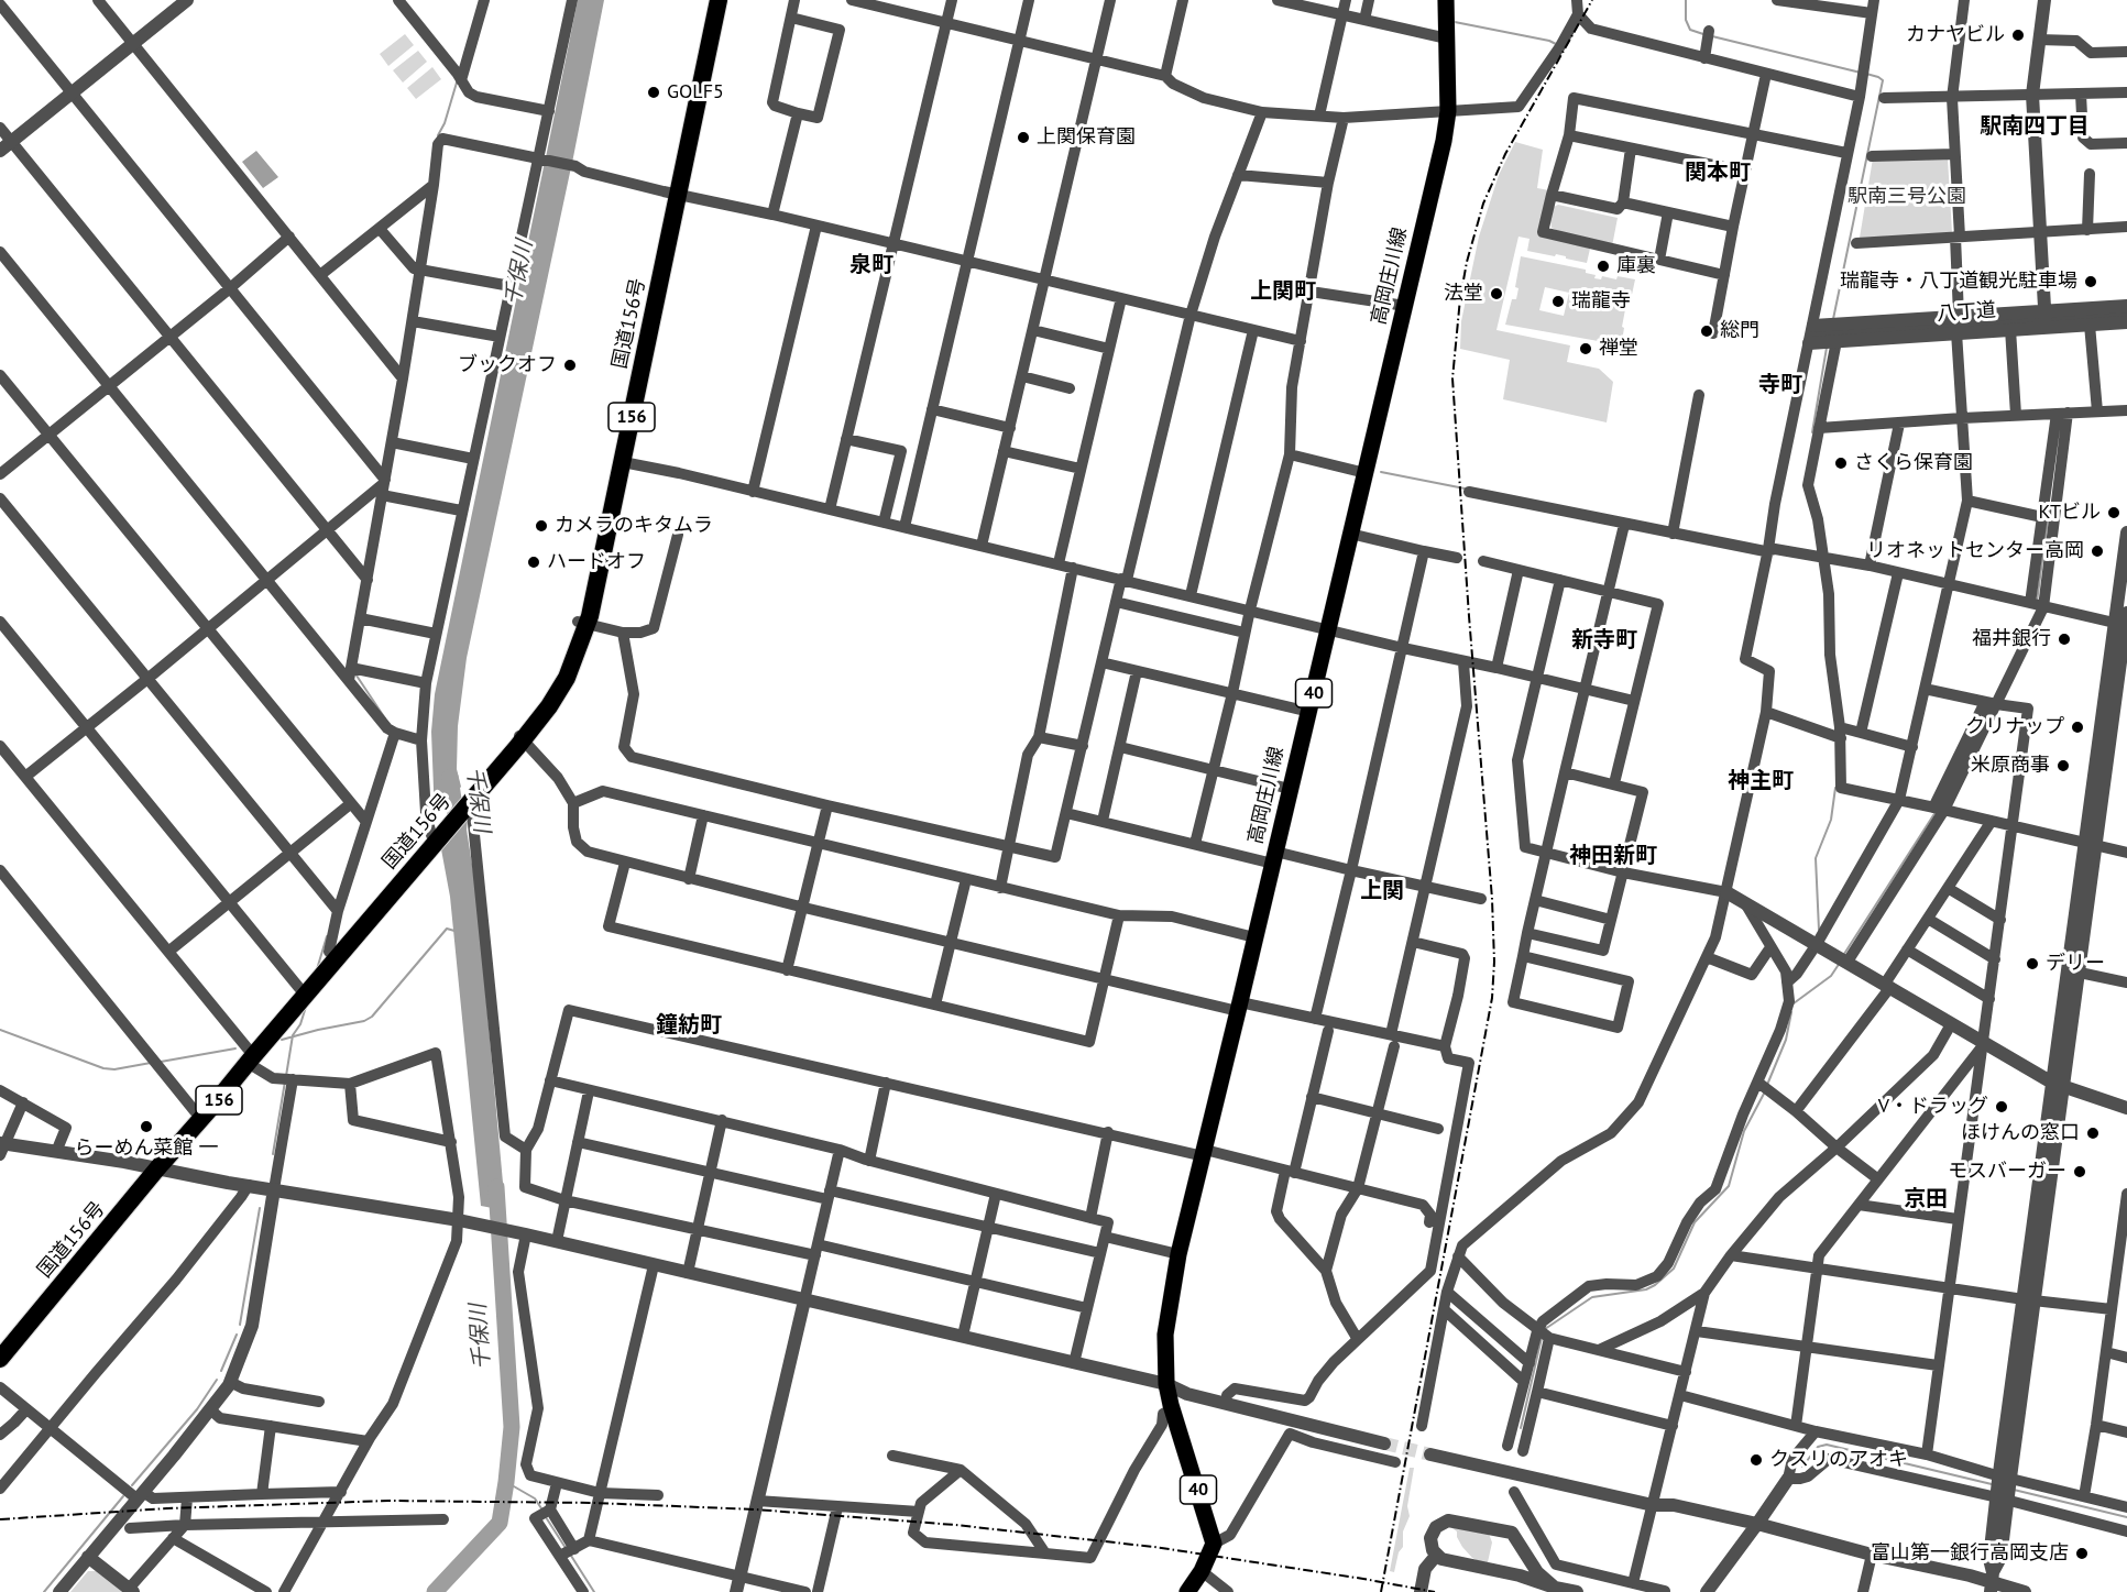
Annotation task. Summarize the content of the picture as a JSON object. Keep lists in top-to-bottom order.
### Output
{
  "streets": {
    "highway": ["国道156号", "156"],
    "main road": ["高岡庄川線", "40"],
    "street": ["八丁道"]
  },
  "districts": [
    "駅南四丁目",
    "関本町",
    "泉町",
    "上関町",
    "寺町",
    "新寺町",
    "神主町",
    "神田新町",
    "上関",
    "鐘紡町",
    "京田"
  ],
  "water": ["千保川"],
  "parks": ["駅南三号公園"],
  "places": [
    "カナヤビル",
    "GOLF5",
    "上関保育園",
    "庫裏",
    "瑞龍寺・八丁道観光駐車場",
    "法堂",
    "瑞龍寺",
    "総門",
    "禅堂",
    "ブックオフ",
    "さくら保育園",
    "KTビル",
    "カメラのキタムラ",
    "リオネットセンター高岡",
    "ハードオフ",
    "福井銀行",
    "クリナップ",
    "米原商事",
    "デリー",
    "V・ドラッグ",
    "らーめん菜館 一",
    "ほけんの窓口",
    "モスバーガー",
    "クスリのアオキ",
    "富山第一銀行高岡支店"
  ]
}
